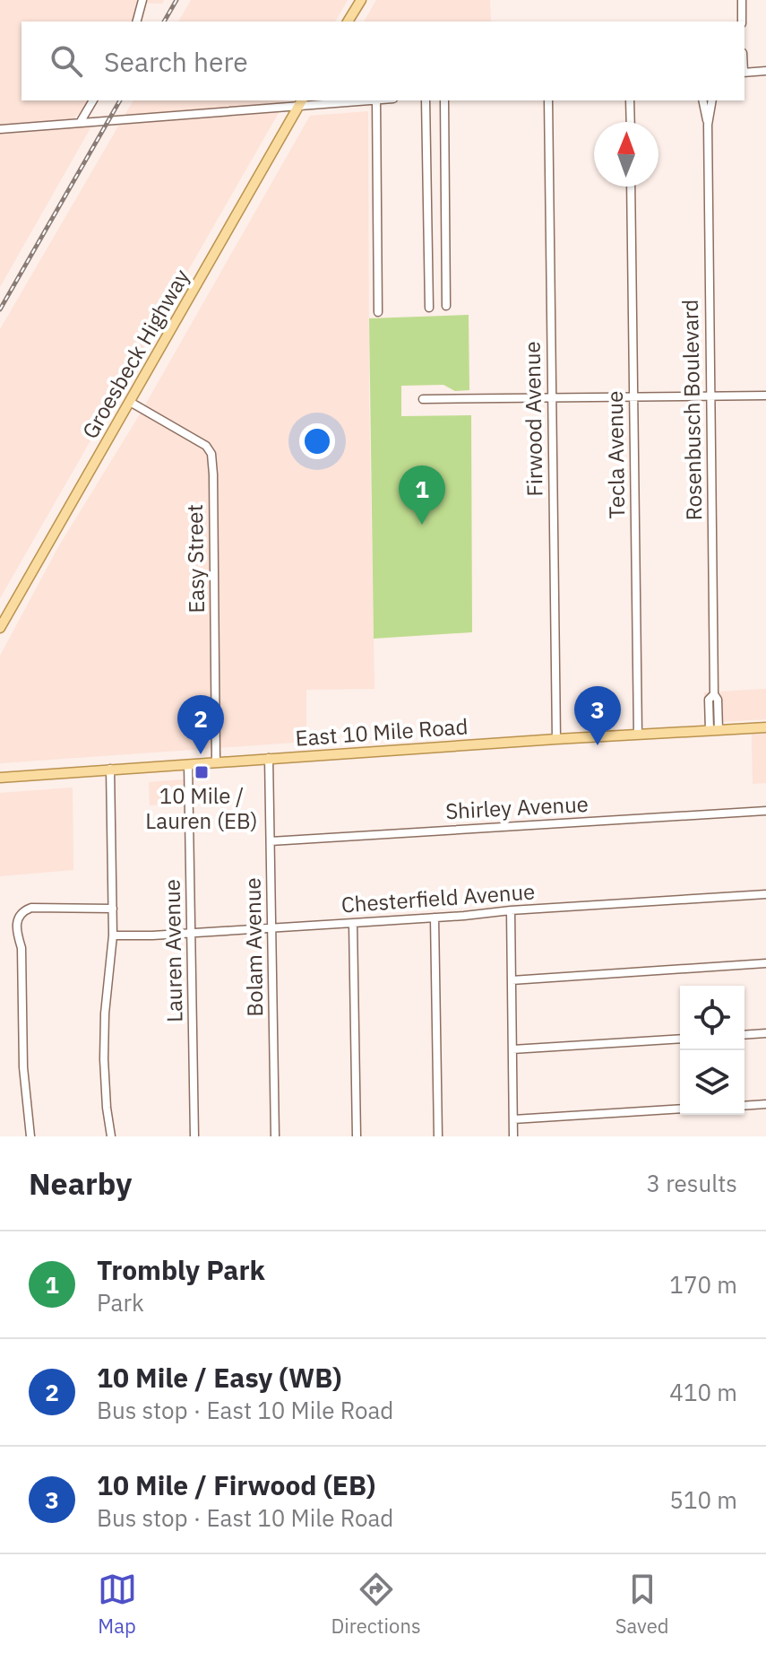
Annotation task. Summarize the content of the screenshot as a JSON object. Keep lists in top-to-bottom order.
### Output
{
  "streets": {
    "main road": ["Groesbeck Highway", "East 10 Mile Road"],
    "street": [
      "Rosenbusch Boulevard",
      "Firwood Avenue",
      "Tecla Avenue",
      "Easy Street",
      "Shirley Avenue",
      "Chesterfield Avenue",
      "Bolam Avenue",
      "Lauren Avenue"
    ]
  },
  "crossings": [
    ["Groesbeck Highway", "Easy Street"],
    ["Rosenbusch Boulevard", "East 10 Mile Road"],
    ["Firwood Avenue", "East 10 Mile Road"],
    ["Tecla Avenue", "East 10 Mile Road"],
    ["Easy Street", "East 10 Mile Road"],
    ["East 10 Mile Road", "Bolam Avenue"],
    ["East 10 Mile Road", "Lauren Avenue"],
    ["Shirley Avenue", "Bolam Avenue"],
    ["Chesterfield Avenue", "Bolam Avenue"],
    ["Chesterfield Avenue", "Lauren Avenue"]
  ],
  "places": {
    "transit": ["10 Mile / Lauren (EB)"]
  },
  "north": "top",
  "page": {
    "search": "Search here",
    "pins": ["1", "3", "2"],
    "heading": ["Nearby", "3 results"],
    "list": [
      {
        "mark": "1",
        "name": "Trombly Park",
        "note": "Park",
        "value": "170 m"
      },
      {
        "mark": "2",
        "name": "10 Mile / Easy (WB)",
        "note": "Bus stop · East 10 Mile Road",
        "value": "410 m"
      },
      {
        "mark": "3",
        "name": "10 Mile / Firwood (EB)",
        "note": "Bus stop · East 10 Mile Road",
        "value": "510 m"
      }
    ],
    "nav": ["Map", "Directions", "Saved"]
  }
}
